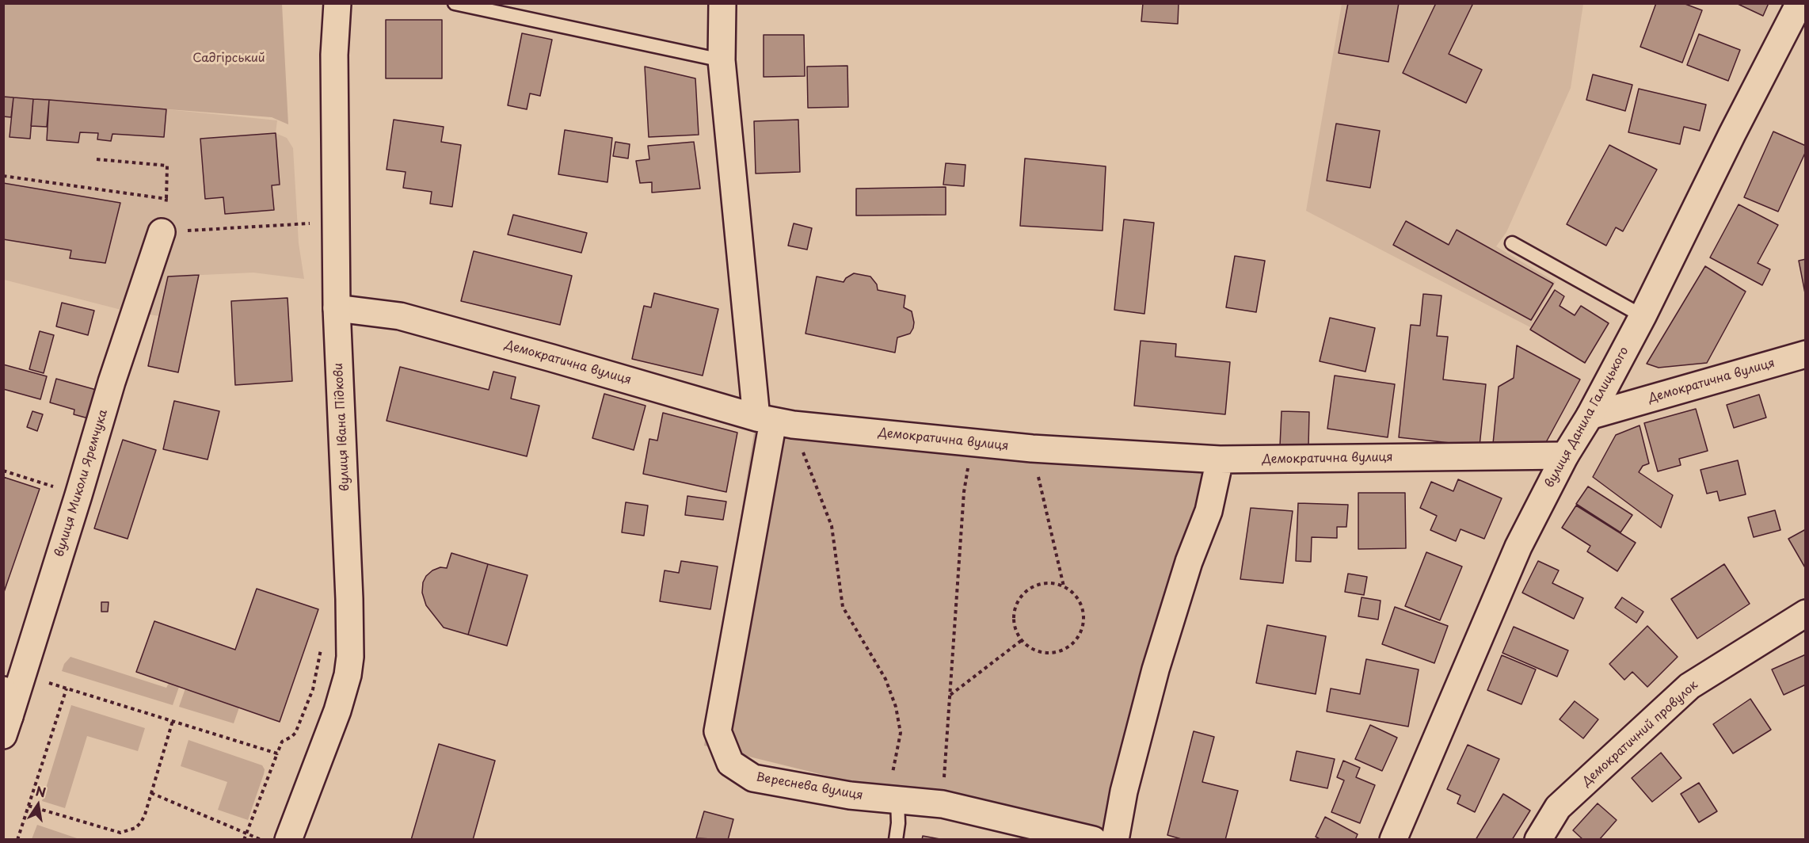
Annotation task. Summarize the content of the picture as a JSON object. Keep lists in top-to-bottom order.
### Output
{
  "streets": {
    "street": [
      "Демократична вулиця",
      "вулиця Данила Галицького",
      "вулиця Івана Підкови",
      "вулиця Миколи Яремчука",
      "Демократичний провулок",
      "Вереснева вулиця"
    ]
  },
  "crossings": [
    ["Демократична вулиця", "вулиця Данила Галицького"],
    ["Демократична вулиця", "вулиця Івана Підкови"],
    ["Демократична вулиця", "Вереснева вулиця"]
  ],
  "parks": ["Садгірський"],
  "north": "top"
}
